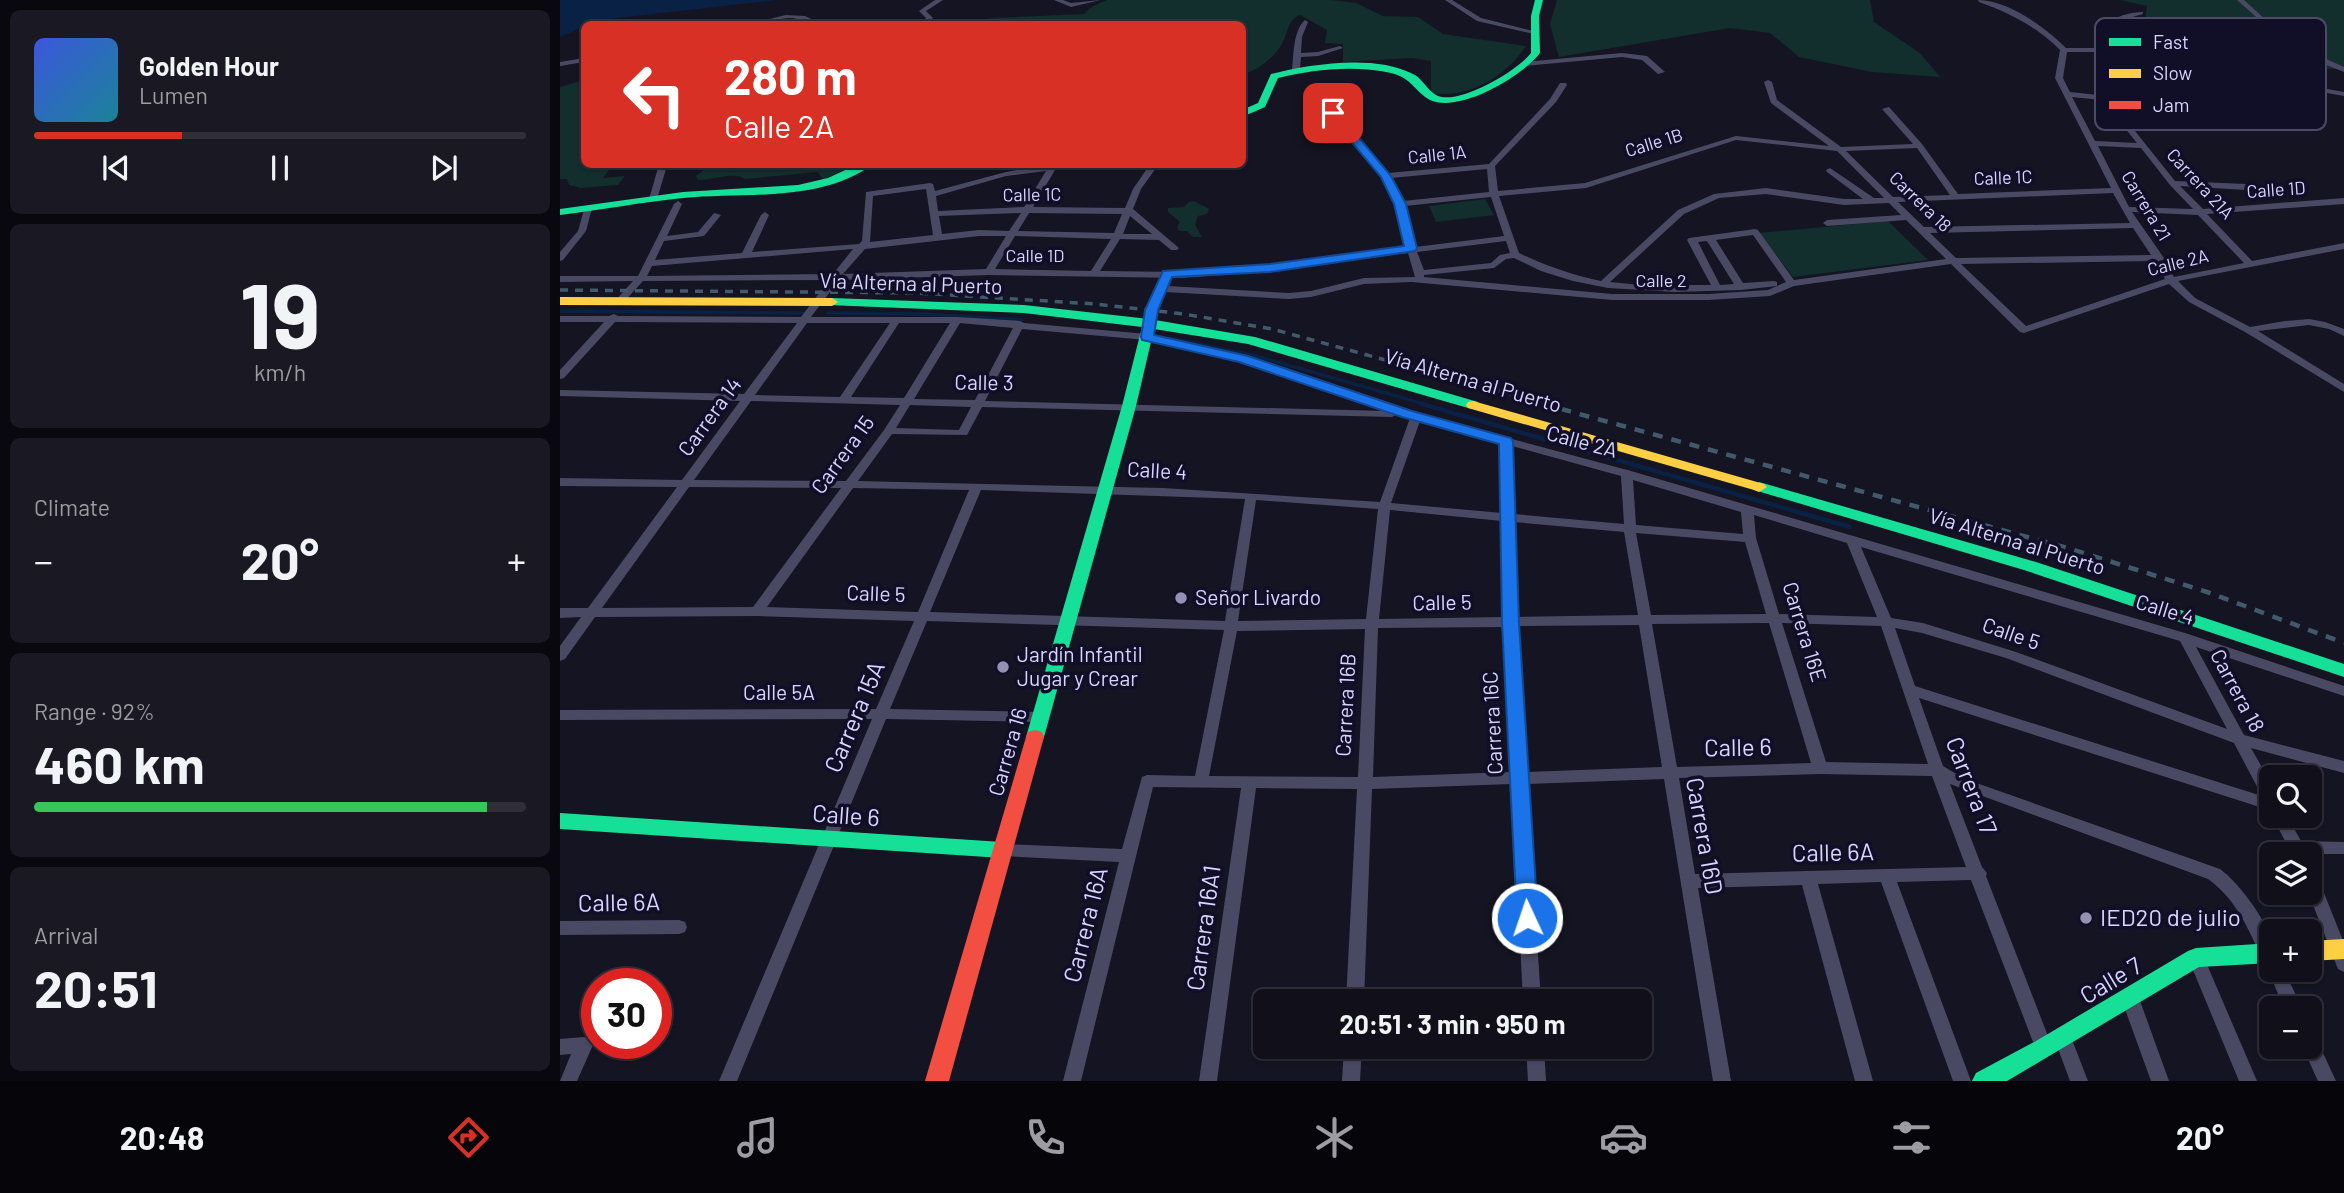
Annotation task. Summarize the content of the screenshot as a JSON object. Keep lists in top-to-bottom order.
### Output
{
  "streets": {
    "street": [
      "Calle 1B",
      "Calle 1A",
      "Calle 1C",
      "Carrera 21A",
      "Calle 1D",
      "Carrera 18",
      "Carrera 21",
      "Calle 2A",
      "Calle 2",
      "Vía Alterna al Puerto",
      "Calle 3",
      "Carrera 14",
      "Carrera 15",
      "Calle 4",
      "Calle 5",
      "Carrera 16E",
      "Calle 5A",
      "Carrera 16B",
      "Carrera 15A",
      "Carrera 16C",
      "Calle 6",
      "Carrera 16",
      "Carrera 17",
      "Carrera 16D",
      "Calle 6A",
      "Carrera 16A",
      "Carrera 16A1",
      "Calle 7"
    ]
  },
  "crossings": [
    ["Calle 1B", "Carrera 18"],
    ["Calle 1C", "Carrera 18"],
    ["Calle 1C", "Carrera 21"],
    ["Carrera 21A", "Calle 1D"],
    ["Carrera 21A", "Calle 2A"],
    ["Calle 1D", "Carrera 21"],
    ["Calle 1D", "Carrera 14"],
    ["Calle 1D", "Carrera 16"],
    ["Carrera 18", "Calle 2A"],
    ["Carrera 18", "Calle 2"],
    ["Carrera 18", "Calle 4"],
    ["Carrera 18", "Calle 5"],
    ["Carrera 21", "Calle 2A"],
    ["Carrera 21", "Calle 2"],
    ["Calle 2A", "Vía Alterna al Puerto"],
    ["Calle 2A", "Calle 3"],
    ["Calle 2A", "Carrera 14"],
    ["Calle 2A", "Carrera 15"],
    ["Calle 2A", "Calle 4"],
    ["Calle 2A", "Carrera 16E"],
    ["Calle 2A", "Carrera 16B"],
    ["Calle 2A", "Carrera 16C"],
    ["Calle 2A", "Carrera 16"],
    ["Calle 2A", "Carrera 17"],
    ["Calle 2A", "Carrera 16D"],
    ["Calle 2", "Carrera 16"],
    ["Vía Alterna al Puerto", "Carrera 14"],
    ["Vía Alterna al Puerto", "Carrera 16"],
    ["Calle 3", "Carrera 14"],
    ["Calle 3", "Carrera 15"],
    ["Calle 3", "Carrera 16B"],
    ["Calle 3", "Carrera 16"],
    ["Carrera 14", "Calle 4"],
    ["Carrera 14", "Calle 5"],
    ["Carrera 15", "Calle 4"],
    ["Carrera 15", "Calle 5"],
    ["Calle 4", "Carrera 16E"],
    ["Calle 4", "Carrera 16B"],
    ["Calle 4", "Carrera 15A"],
    ["Calle 4", "Carrera 16C"],
    ["Calle 4", "Carrera 16"],
    ["Calle 4", "Carrera 17"],
    ["Calle 4", "Carrera 16D"],
    ["Calle 5", "Carrera 16E"],
    ["Calle 5", "Carrera 16B"],
    ["Calle 5", "Carrera 15A"],
    ["Calle 5", "Carrera 16C"],
    ["Calle 5", "Carrera 16"],
    ["Calle 5", "Carrera 17"],
    ["Calle 5", "Carrera 16D"],
    ["Carrera 16E", "Calle 6"],
    ["Calle 5A", "Carrera 15A"],
    ["Calle 5A", "Carrera 16"],
    ["Carrera 16B", "Calle 6"],
    ["Carrera 15A", "Calle 6"],
    ["Carrera 16C", "Calle 6"],
    ["Calle 6", "Carrera 16"],
    ["Calle 6", "Carrera 17"],
    ["Calle 6", "Carrera 16D"],
    ["Calle 6", "Carrera 16A"],
    ["Calle 6", "Carrera 16A1"],
    ["Carrera 17", "Calle 6A"],
    ["Carrera 17", "Calle 7"],
    ["Carrera 16D", "Calle 6A"]
  ],
  "places": ["Señor Livardo", "Jardín Infantil Jugar y Crear", "IED20 de julio"],
  "legend": ["Fast", "Slow", "Jam"],
  "page": {
    "turn": ["280 m", "Calle 2A"],
    "song": ["Golden Hour", "Lumen"],
    "tile": [
      ["19", "km/h"],
      "Climate",
      ["Range · 92%", "460 km"],
      ["Arrival", "20:51"]
    ],
    "heat": ["−", "20°", "+"],
    "map_buttons": ["+", "−"],
    "limit": "30",
    "trip": "20:51 · 3 min · 950 m",
    "tabs": ["20:48", "20°"]
  }
}
